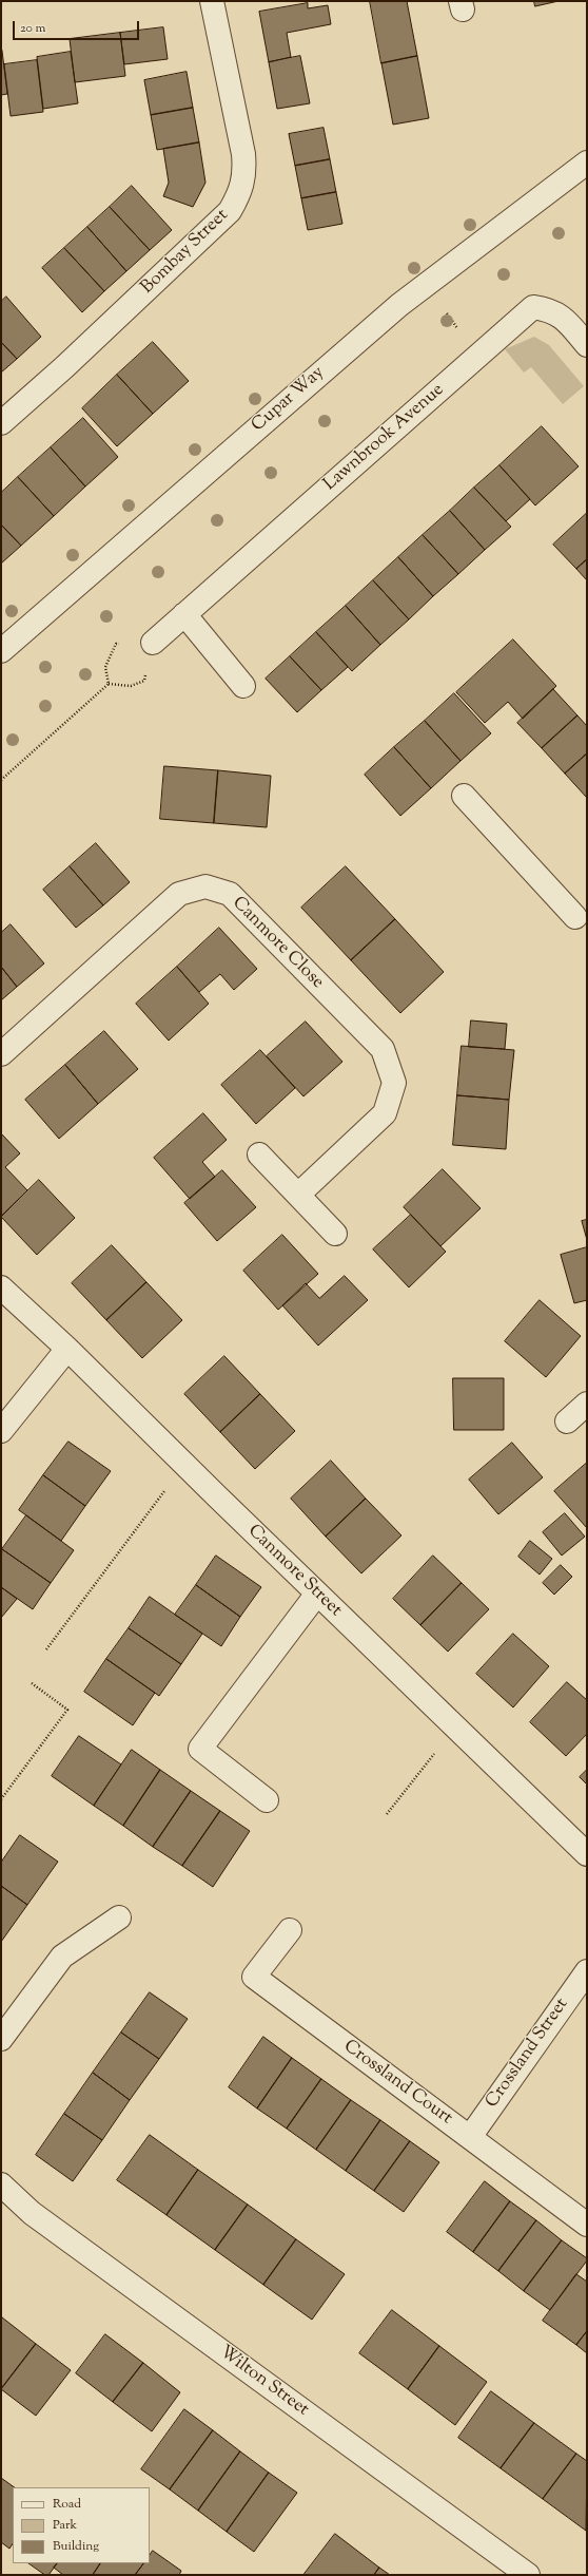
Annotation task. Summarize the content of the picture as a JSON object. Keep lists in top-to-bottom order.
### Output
{
  "streets": {
    "street": [
      "Bombay Street",
      "Cupar Way",
      "Lawnbrook Avenue",
      "Canmore Close",
      "Canmore Street",
      "Crossland Street",
      "Crossland Court",
      "Wilton Street"
    ]
  },
  "crossings": [
    ["Crossland Street", "Crossland Court"]
  ],
  "legend": ["Road", "Park", "Building"],
  "scale_bar": "20 m"
}
